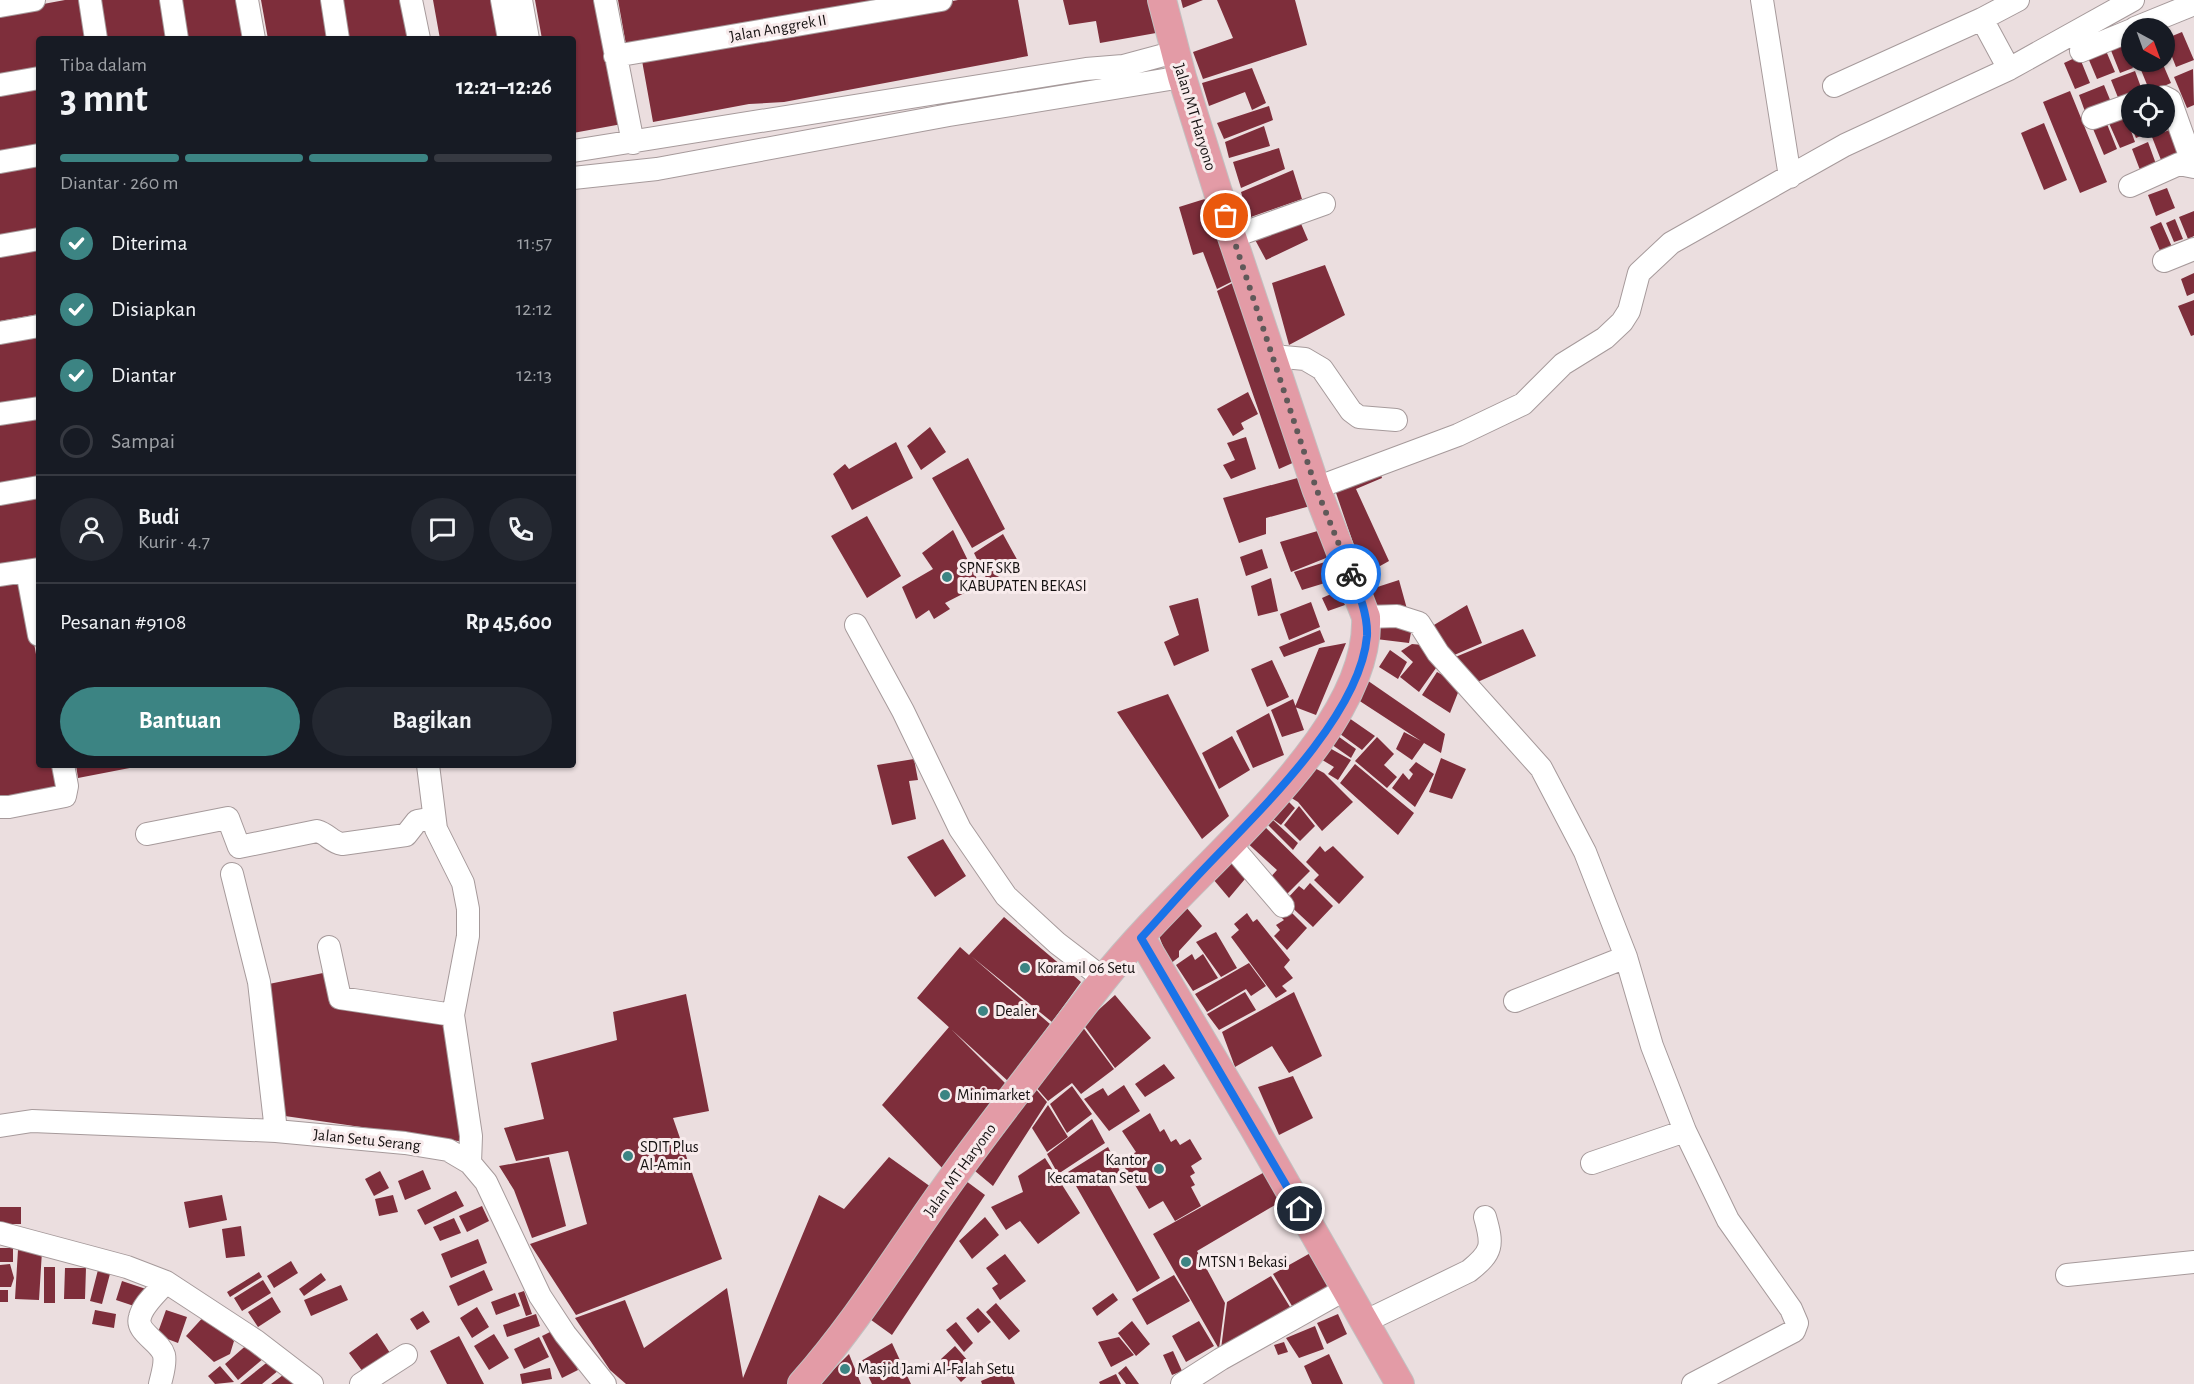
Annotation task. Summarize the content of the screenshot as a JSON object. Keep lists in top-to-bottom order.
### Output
{
  "streets": {
    "main road": ["Jalan MT Haryono"],
    "street": ["Jalan Anggrek II", "Jalan Setu Serang"]
  },
  "places": [
    "SPNF SKB KABUPATEN BEKASI",
    "Koramil 06 Setu",
    "Dealer",
    "Minimarket",
    "SDIT Plus Al-Amin",
    "Kantor Kecamatan Setu",
    "MTSN 1 Bekasi",
    "Masjid Jami Al-Falah Setu"
  ],
  "north": "bottom right",
  "page": {
    "heading": ["3 mnt", "Tiba dalam", "12:21–12:26"],
    "panel": [
      "Budi",
      "Kurir · 4.7",
      "Pesanan #9108",
      "Rp 45,600"
    ],
    "bar": "Diantar · 260 m",
    "list": [
      ["Diterima", "11:57"],
      ["Disiapkan", "12:12"],
      ["Diantar", "12:13"],
      "Sampai"
    ],
    "buttons": ["Bantuan", "Bagikan"]
  }
}
